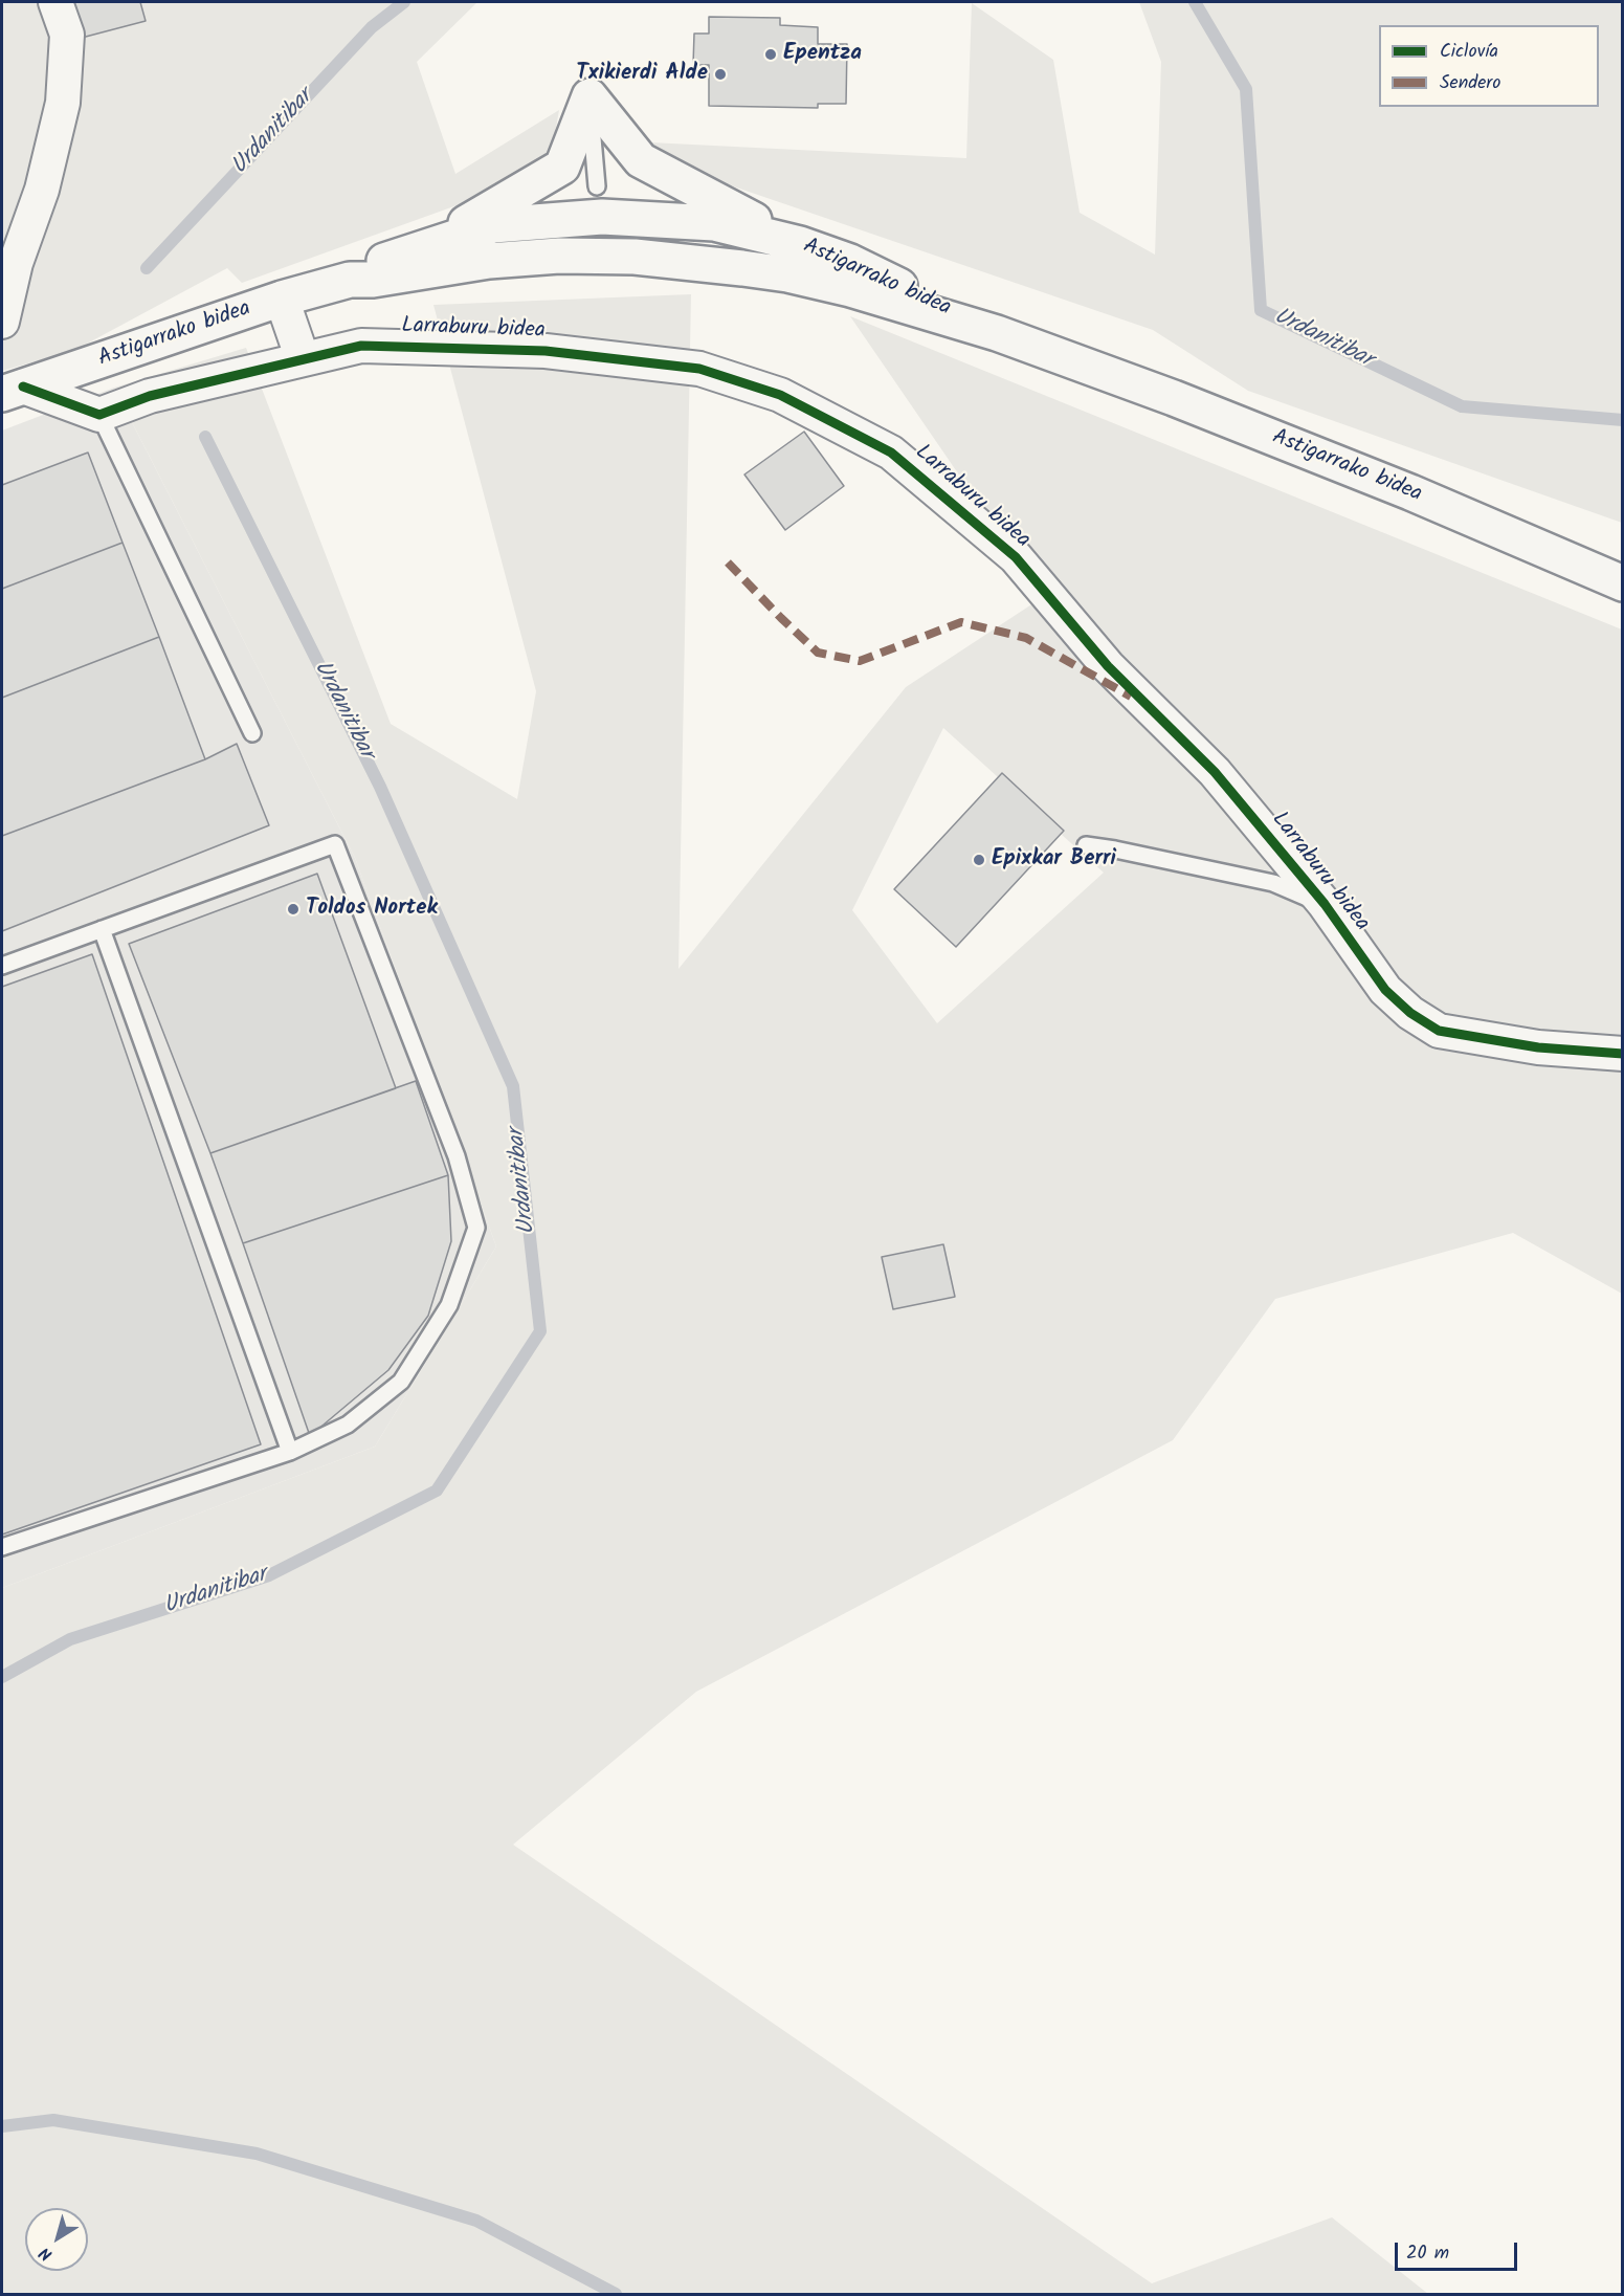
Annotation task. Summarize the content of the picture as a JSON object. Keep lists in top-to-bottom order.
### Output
{
  "streets": {
    "main road": ["Astigarrako bidea"],
    "street": ["Larraburu bidea"]
  },
  "water": ["Urdanitibar"],
  "places": [
    "Epentza",
    "Txikierdi Alde",
    "Epixkar Berri",
    "Toldos Nortek"
  ],
  "legend": ["Ciclovía", "Sendero"],
  "scale_bar": "20 m",
  "north": "bottom left"
}
